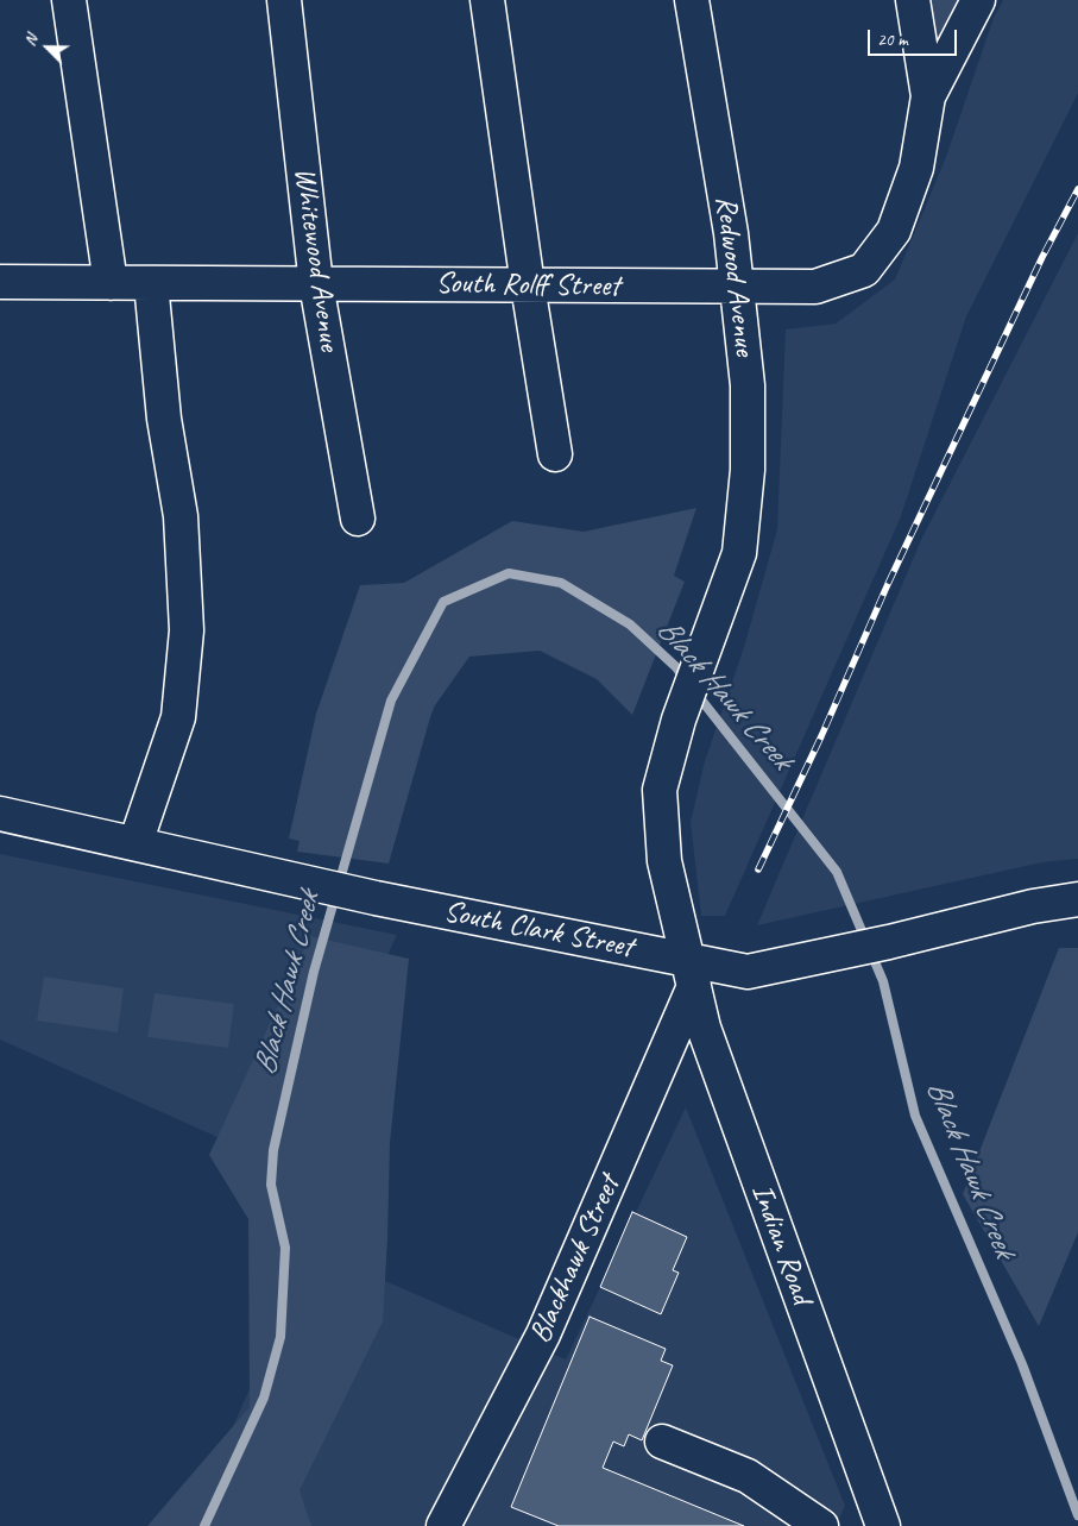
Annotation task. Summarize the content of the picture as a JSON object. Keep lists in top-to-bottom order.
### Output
{
  "streets": {
    "street": [
      "Whitewood Avenue",
      "Redwood Avenue",
      "South Rolff Street",
      "South Clark Street",
      "Indian Road",
      "Blackhawk Street"
    ]
  },
  "crossings": [
    ["Whitewood Avenue", "South Rolff Street"],
    ["Redwood Avenue", "South Rolff Street"],
    ["Redwood Avenue", "South Clark Street"],
    ["Redwood Avenue", "Indian Road"],
    ["Redwood Avenue", "Blackhawk Street"],
    ["South Clark Street", "Indian Road"],
    ["South Clark Street", "Blackhawk Street"],
    ["Indian Road", "Blackhawk Street"]
  ],
  "water": ["Black Hawk Creek"],
  "scale_bar": "20 m",
  "north": "top left"
}
